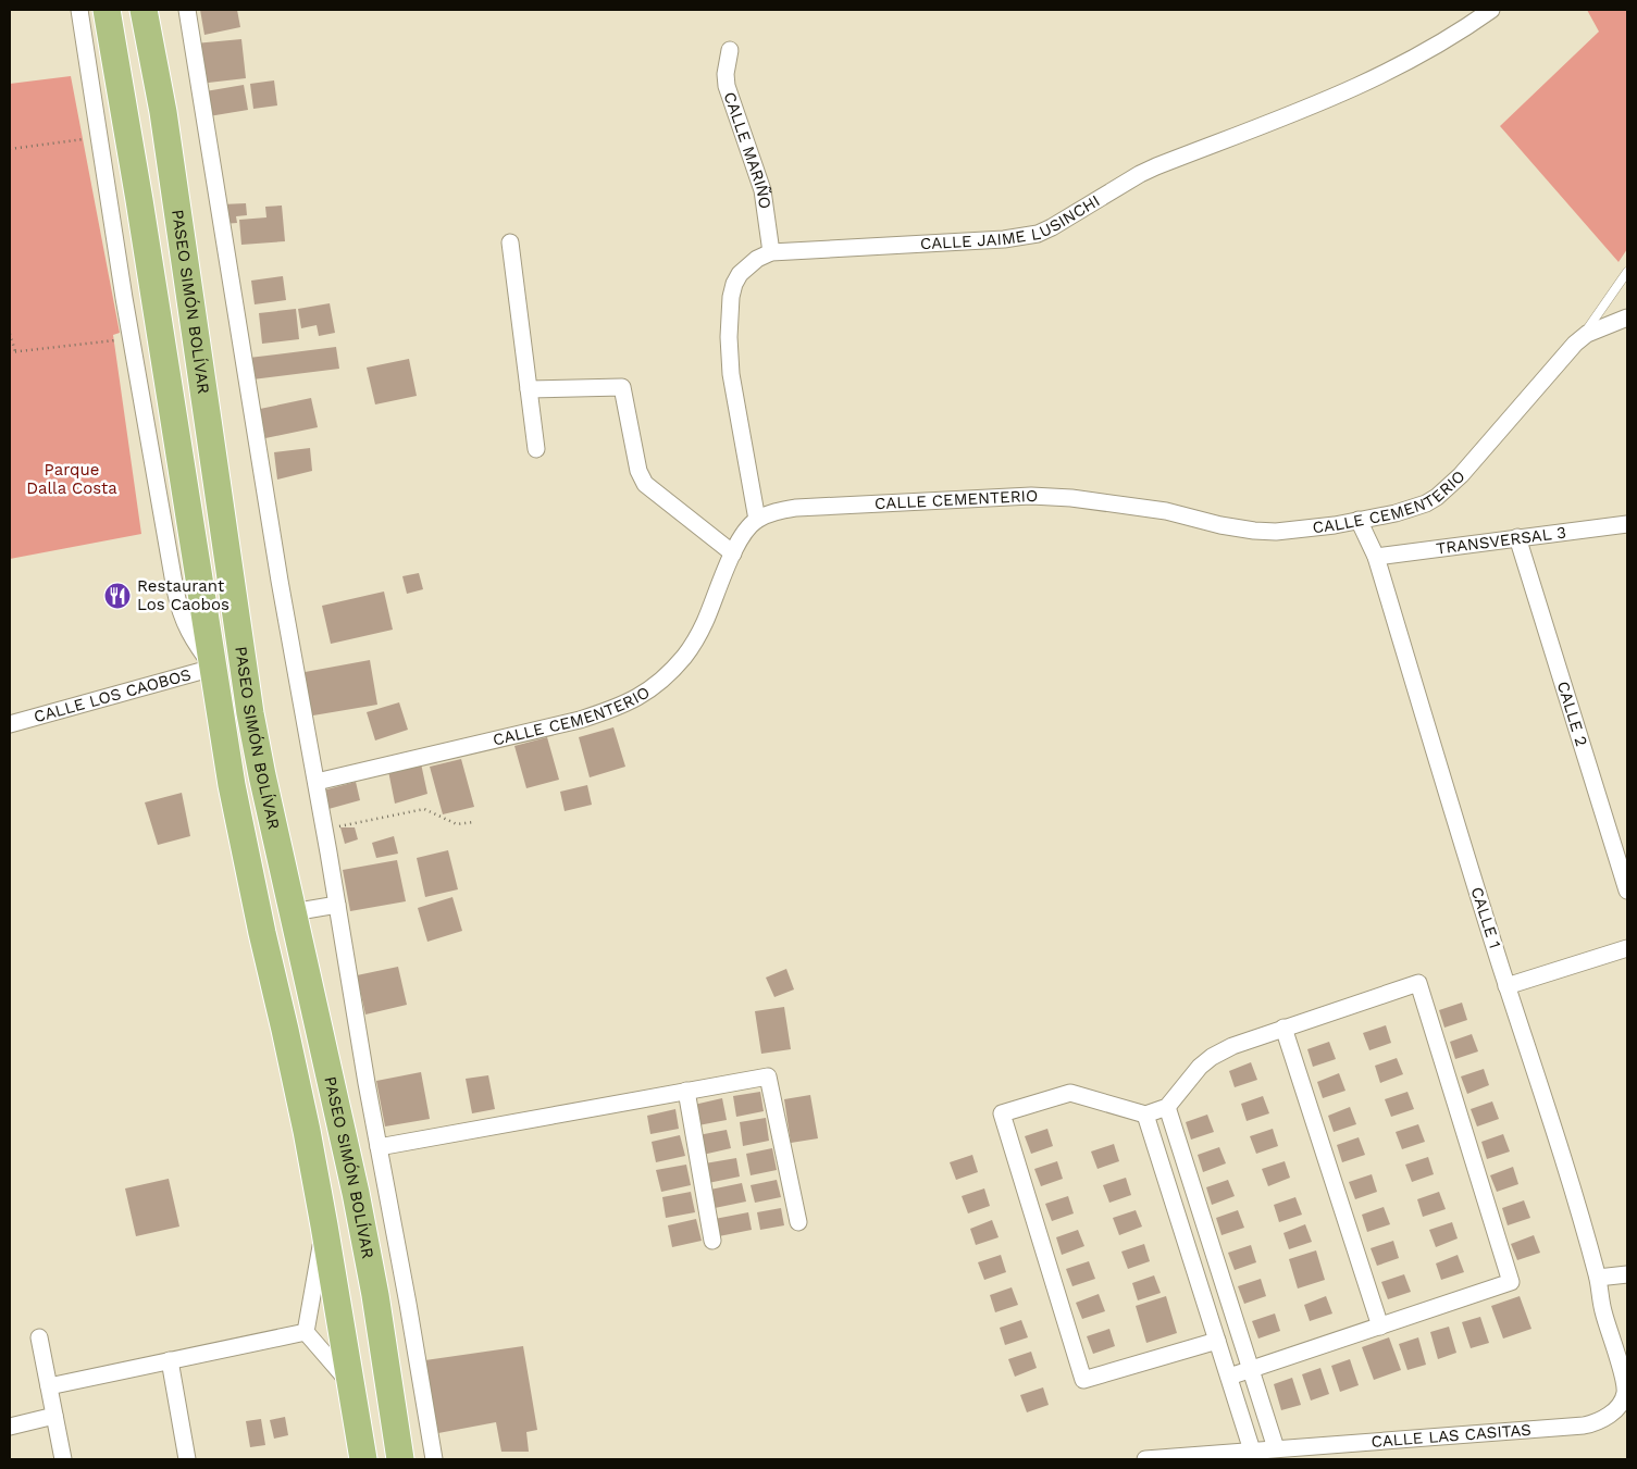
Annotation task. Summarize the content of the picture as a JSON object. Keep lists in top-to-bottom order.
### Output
{
  "streets": {
    "main road": ["PASEO SIMÓN BOLÍVAR"],
    "street": [
      "CALLE MARIÑO",
      "CALLE JAIME LUSINCHI",
      "CALLE CEMENTERIO",
      "TRANSVERSAL 3",
      "CALLE LOS CAOBOS",
      "CALLE 2",
      "CALLE 1",
      "CALLE LAS CASITAS"
    ]
  },
  "crossings": [
    ["CALLE MARIÑO", "CALLE JAIME LUSINCHI"],
    ["CALLE JAIME LUSINCHI", "CALLE CEMENTERIO"],
    ["PASEO SIMÓN BOLÍVAR", "CALLE CEMENTERIO"],
    ["PASEO SIMÓN BOLÍVAR", "CALLE LOS CAOBOS"],
    ["CALLE CEMENTERIO", "CALLE 1"],
    ["TRANSVERSAL 3", "CALLE 2"],
    ["TRANSVERSAL 3", "CALLE 1"],
    ["CALLE 1", "CALLE LAS CASITAS"]
  ],
  "parks": ["Parque Dalla Costa"],
  "places": {
    "restaurant": ["Restaurant Los Caobos"]
  }
}
